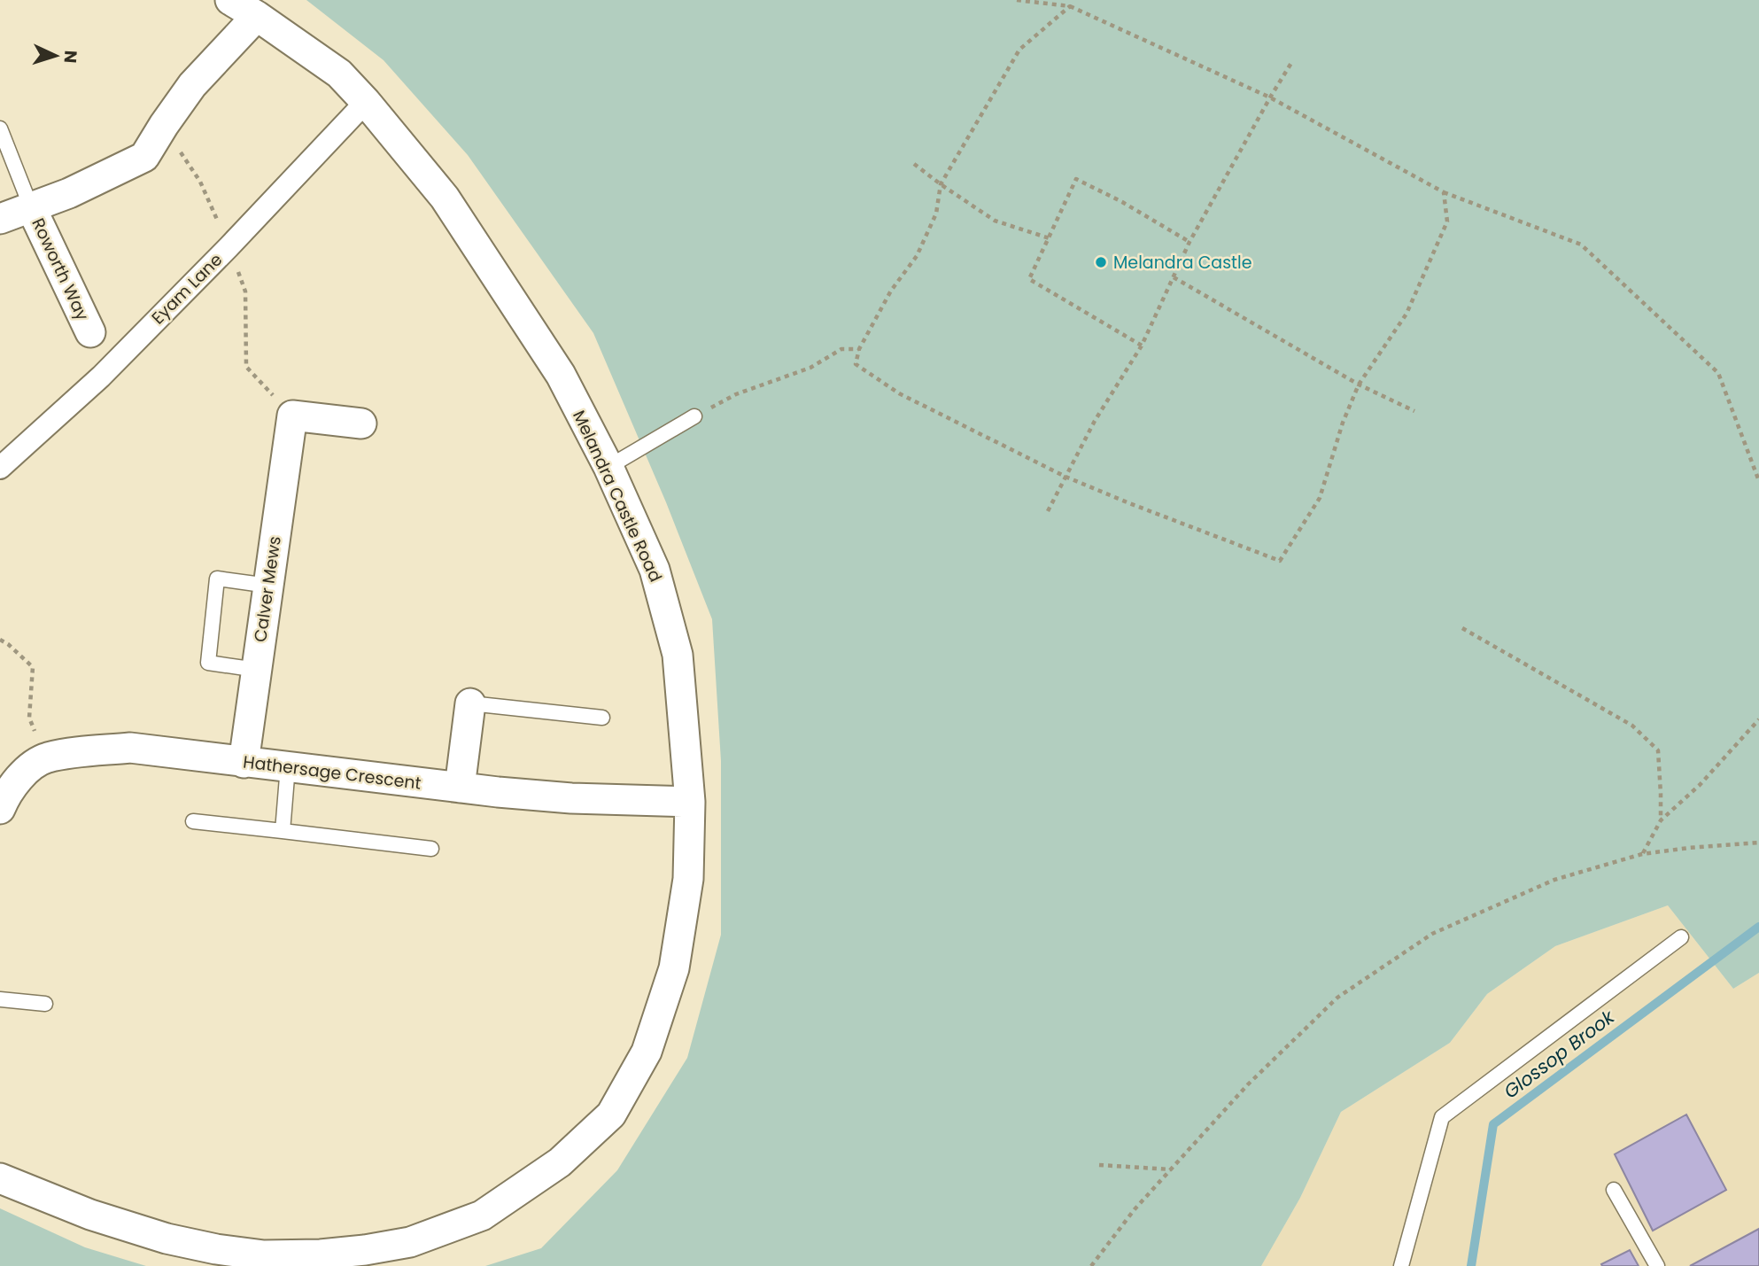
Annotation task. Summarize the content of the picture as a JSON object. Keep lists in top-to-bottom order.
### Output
{
  "streets": {
    "street": [
      "Roworth Way",
      "Eyam Lane",
      "Melandra Castle Road",
      "Calver Mews",
      "Hathersage Crescent"
    ]
  },
  "crossings": [
    ["Eyam Lane", "Melandra Castle Road"],
    ["Melandra Castle Road", "Hathersage Crescent"],
    ["Calver Mews", "Hathersage Crescent"]
  ],
  "water": ["Glossop Brook"],
  "places": ["Melandra Castle"],
  "north": "right"
}
